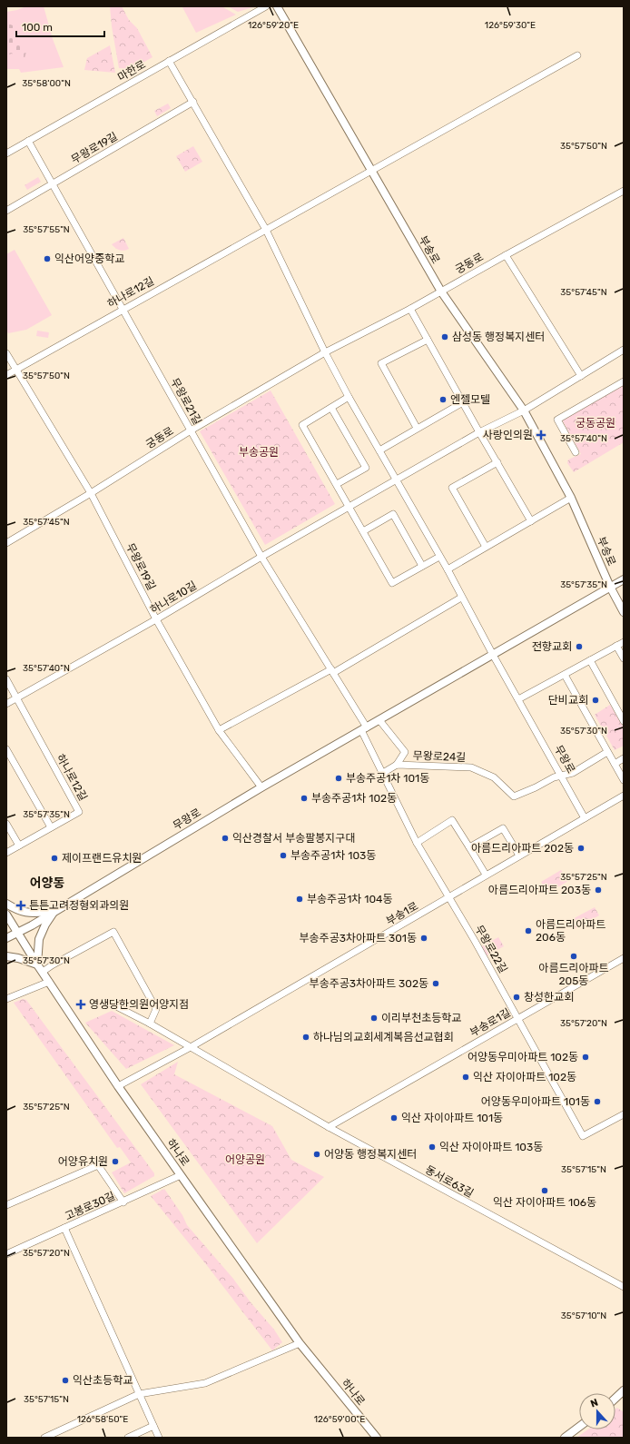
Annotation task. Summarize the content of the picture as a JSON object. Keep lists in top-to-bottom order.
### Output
{
  "streets": {
    "street": [
      "마한로",
      "무왕로19길",
      "부송로",
      "궁동로",
      "하나로12길",
      "무왕로21길",
      "하나로10길",
      "무왕로24길",
      "무왕로",
      "부송1로",
      "무왕로22길",
      "부송로1길",
      "하나로",
      "동서로63길",
      "고봉로30길"
    ]
  },
  "crossings": [
    ["마한로", "무왕로21길"],
    ["무왕로19길", "궁동로"],
    ["무왕로19길", "하나로12길"],
    ["무왕로19길", "무왕로21길"],
    ["무왕로19길", "하나로10길"],
    ["무왕로19길", "무왕로"],
    ["부송로", "궁동로"],
    ["부송로", "하나로12길"],
    ["부송로", "하나로10길"],
    ["부송로", "무왕로"],
    ["궁동로", "무왕로21길"],
    ["하나로12길", "무왕로21길"],
    ["하나로12길", "하나로10길"],
    ["무왕로21길", "하나로10길"],
    ["무왕로21길", "무왕로"],
    ["무왕로21길", "무왕로22길"],
    ["무왕로24길", "무왕로"],
    ["무왕로24길", "무왕로22길"],
    ["무왕로", "부송1로"],
    ["무왕로", "무왕로22길"],
    ["무왕로", "하나로"],
    ["부송1로", "무왕로22길"],
    ["부송1로", "하나로"],
    ["부송1로", "동서로63길"],
    ["무왕로22길", "부송로1길"],
    ["부송로1길", "동서로63길"],
    ["하나로", "고봉로30길"]
  ],
  "districts": ["어양동"],
  "parks": ["궁동공원", "부송공원", "어양공원"],
  "places": {
    "other": [
      "익산어양중학교",
      "삼성동 행정복지센터",
      "엔젤모텔",
      "전향교회",
      "단비교회",
      "부송주공1차 101동",
      "부송주공1차 102동",
      "익산경찰서 부송팔봉지구대",
      "아름드리아파트 202동",
      "부송주공1차 103동",
      "제이프랜드유치원",
      "아름드리아파트 203동",
      "부송주공1차 104동",
      "아름드리아파트 206동",
      "부송주공3차아파트 301동",
      "아름드리아파트 205동",
      "부송주공3차아파트 302동",
      "창성한교회",
      "이리부천초등학교",
      "하나님의교회세계복음선교협회",
      "어양동우미아파트 102동",
      "익산 자이아파트 102동",
      "어양동우미아파트 101동",
      "익산 자이아파트 101동",
      "익산 자이아파트 103동",
      "어양동 행정복지센터",
      "어양유치원",
      "익산 자이아파트 106동",
      "익산초등학교"
    ],
    "health": ["사랑인의원", "튼튼고려정형외과의원", "영생당한의원어양지점"]
  },
  "scale_bar": "100 m",
  "north": "top",
  "coordinates": [
    "126°59'20\"E",
    "126°59'30\"E",
    "35°58'00\"N",
    "35°57'50\"N",
    "35°57'55\"N",
    "35°57'45\"N",
    "35°57'40\"N",
    "35°57'35\"N",
    "35°57'30\"N",
    "35°57'25\"N",
    "35°57'20\"N",
    "35°57'15\"N",
    "35°57'10\"N",
    "126°58'50\"E",
    "126°59'00\"E"
  ]
}
